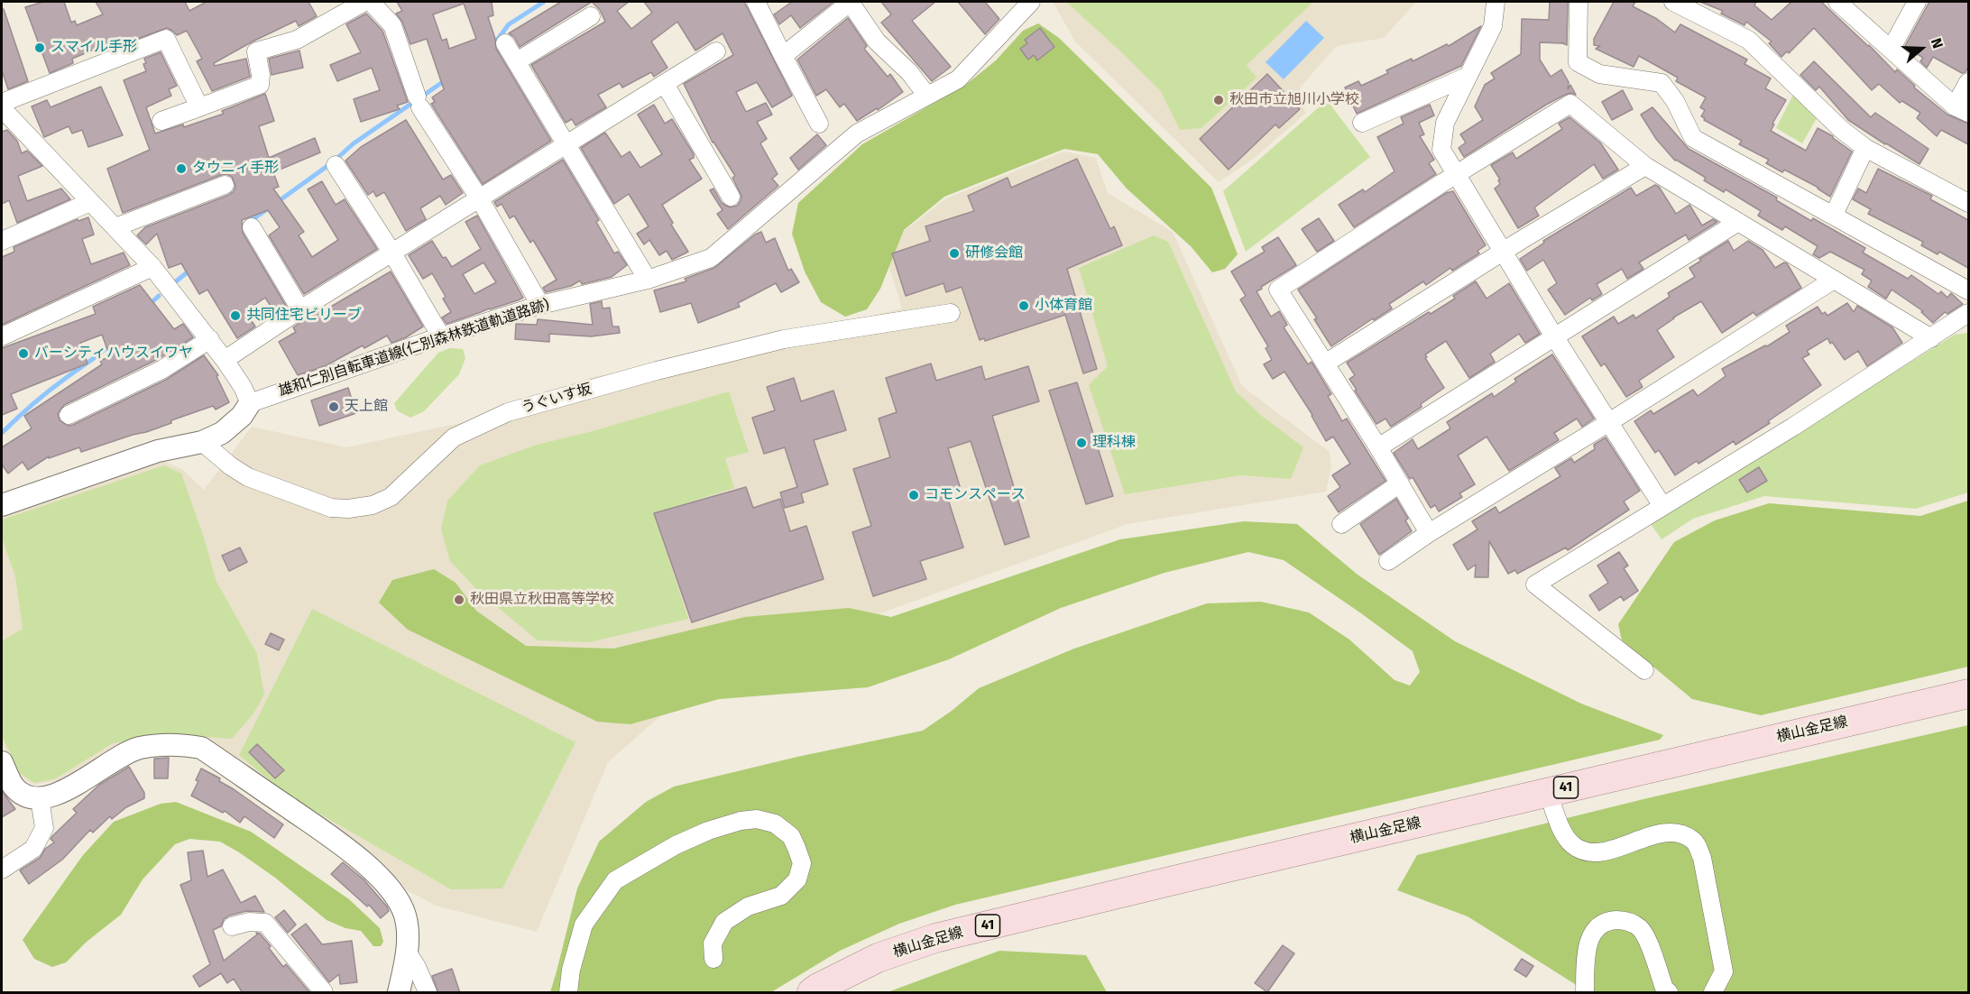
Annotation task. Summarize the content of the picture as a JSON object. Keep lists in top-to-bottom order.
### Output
{
  "streets": {
    "main road": ["横山金足線", "41"],
    "street": ["雄和仁別自転車道線(仁別森林鉄道軌道路跡)", "うぐいす坂"]
  },
  "places": [
    "スマイル手形",
    "秋田市立旭川小学校",
    "タウニィ手形",
    "研修会館",
    "小体育館",
    "共同住宅ビリーブ",
    "バーシティハウスイワヤ",
    "天上館",
    "理科棟",
    "コモンスペース",
    "秋田県立秋田高等学校"
  ],
  "north": "right"
}
